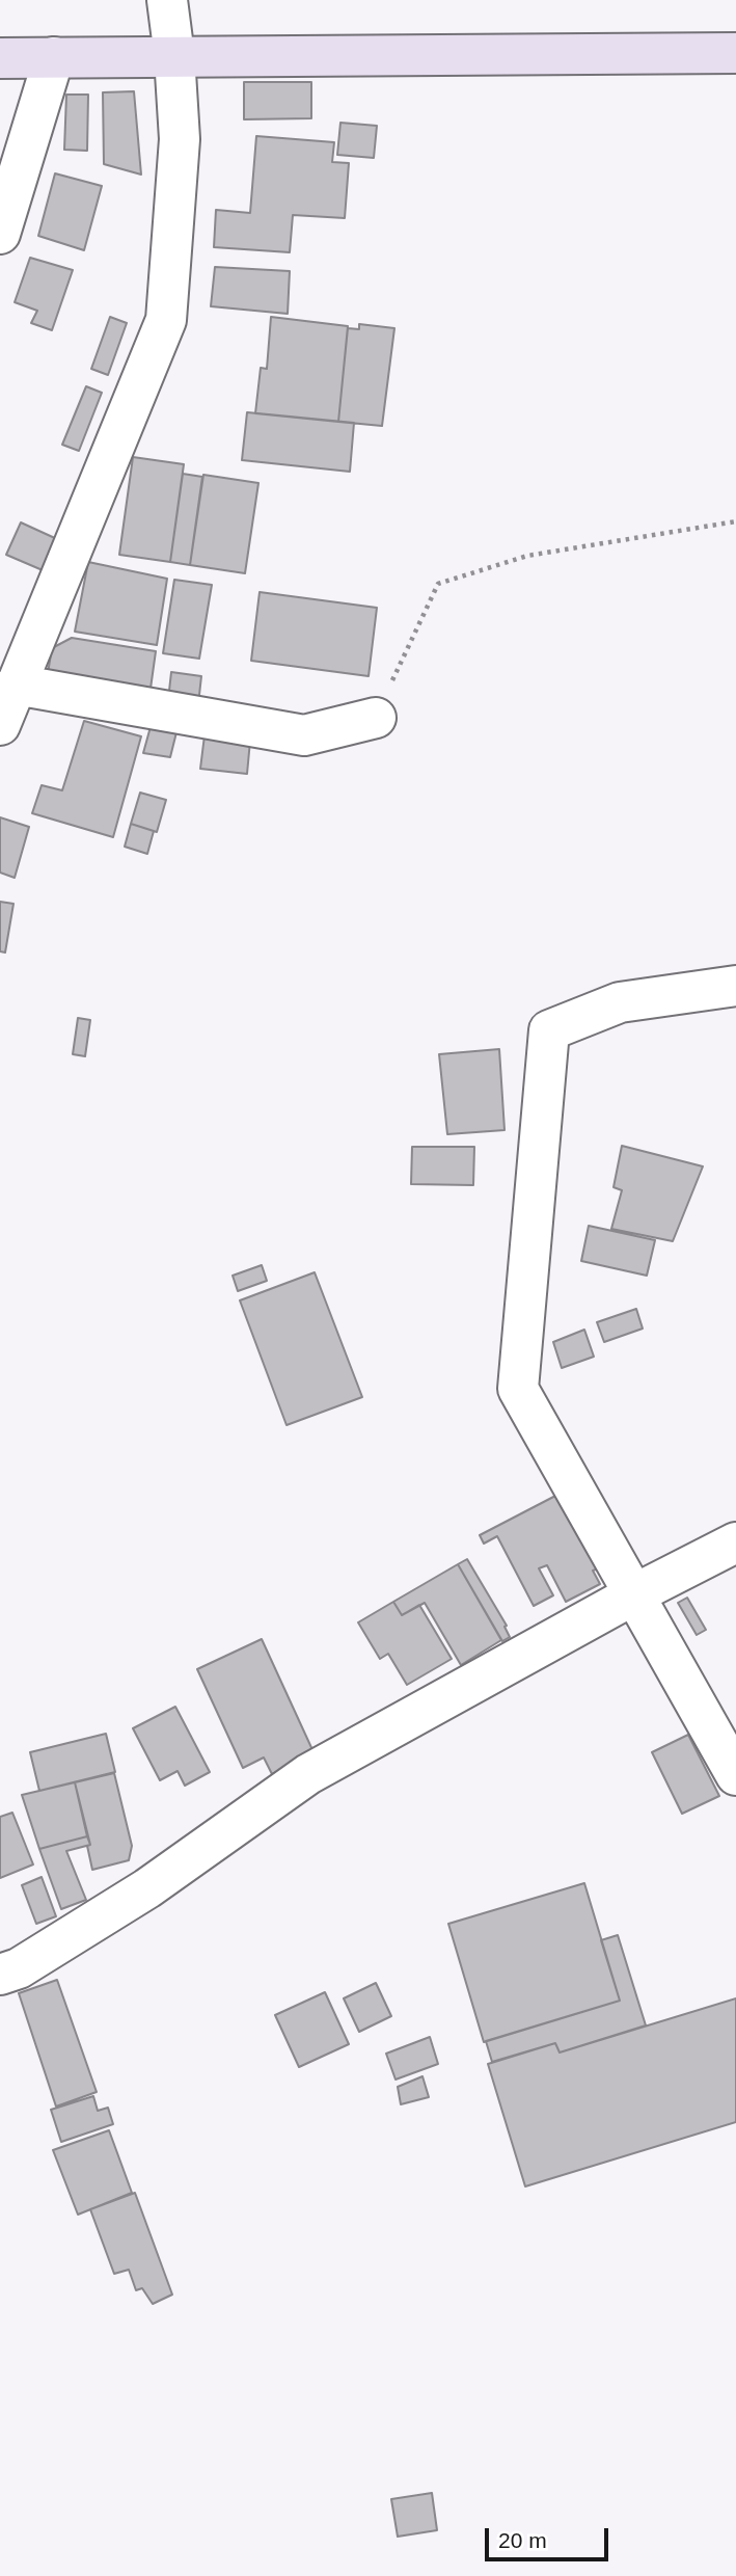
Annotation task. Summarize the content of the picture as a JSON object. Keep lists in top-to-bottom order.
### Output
{
  "scale_bar": "20 m"
}
